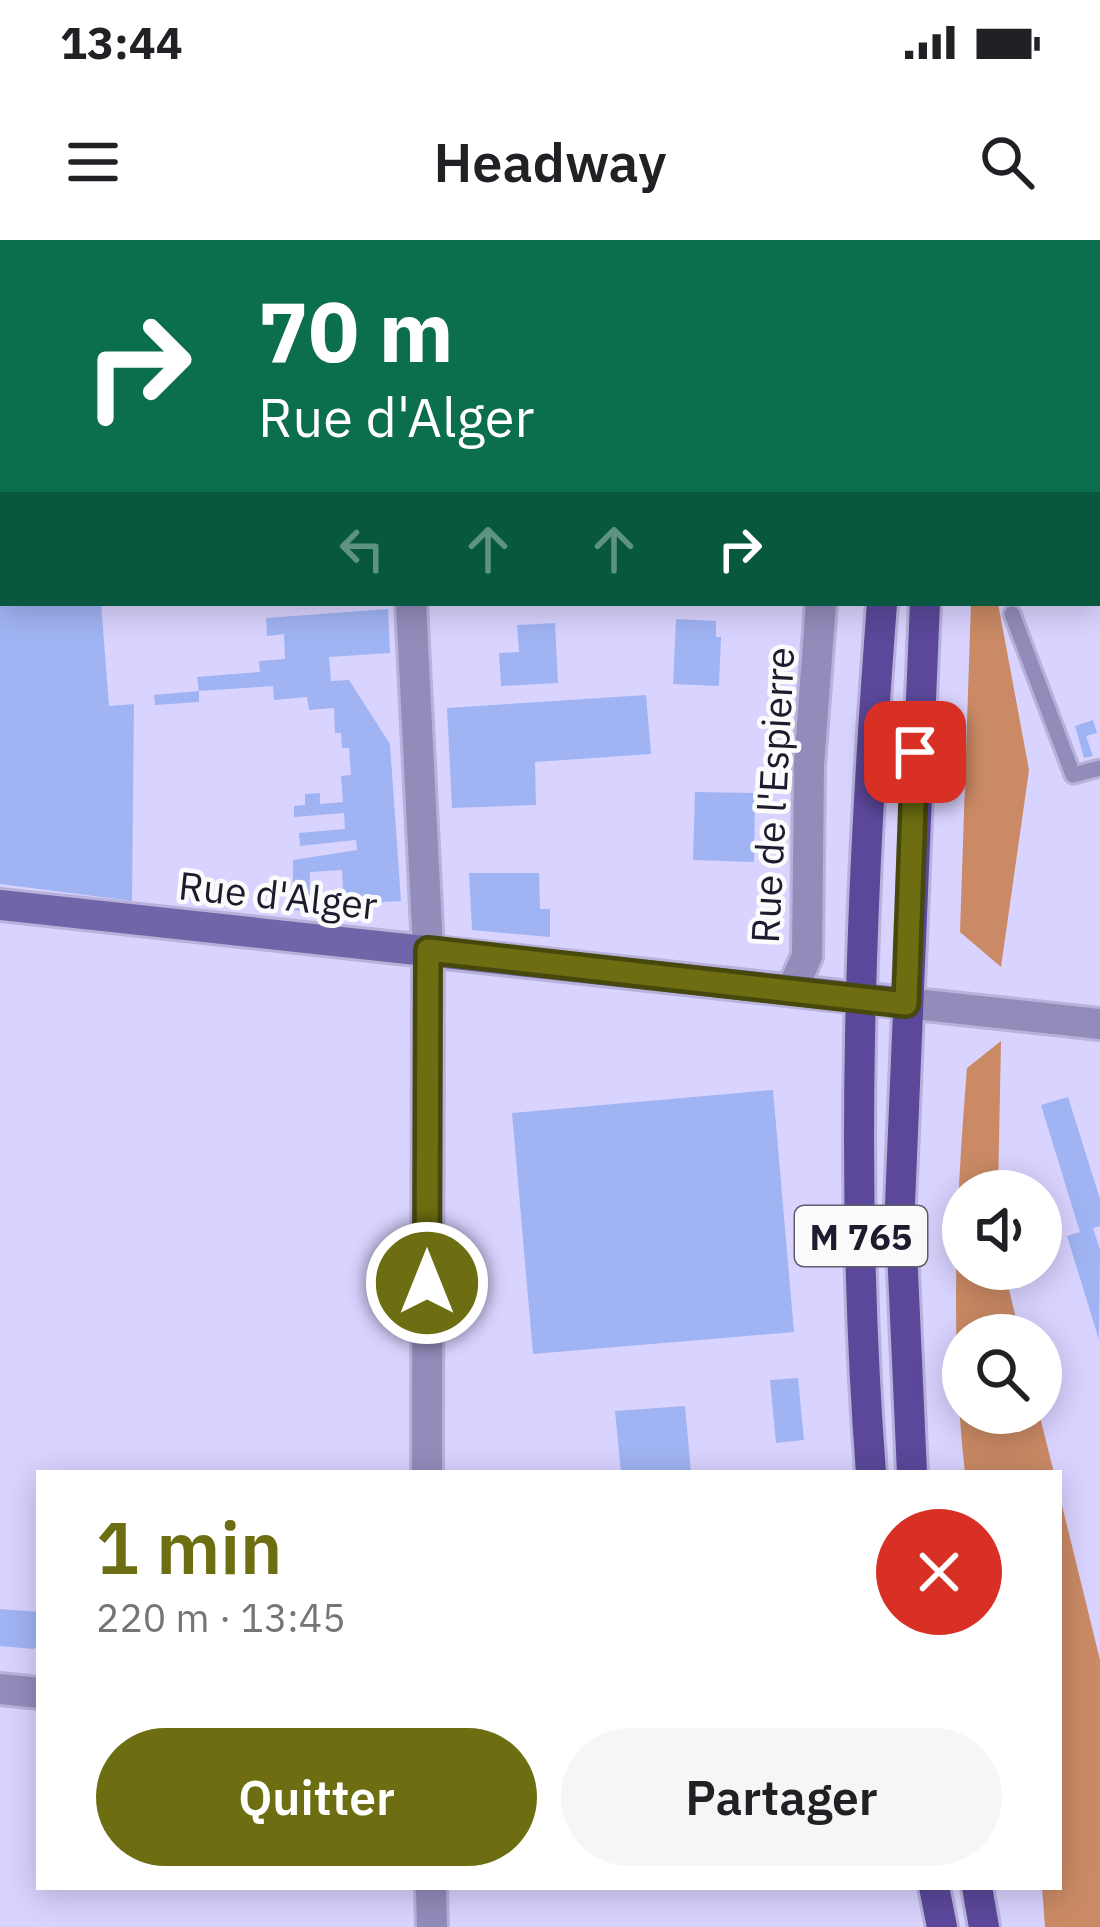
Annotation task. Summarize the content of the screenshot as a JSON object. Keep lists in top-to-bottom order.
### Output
{
  "streets": {
    "main road": ["M 765"],
    "street": ["Rue de l'Espierre", "Rue d'Alger"]
  },
  "crossings": [
    ["Rue de l'Espierre", "Rue d'Alger"],
    ["Rue d'Alger", "M 765"]
  ],
  "page": {
    "status": "13:44",
    "header": "Headway",
    "turn": ["70 m", "Rue d'Alger"],
    "heading": ["1 min", "220 m · 13:45"],
    "buttons": ["Quitter", "Partager"]
  }
}
